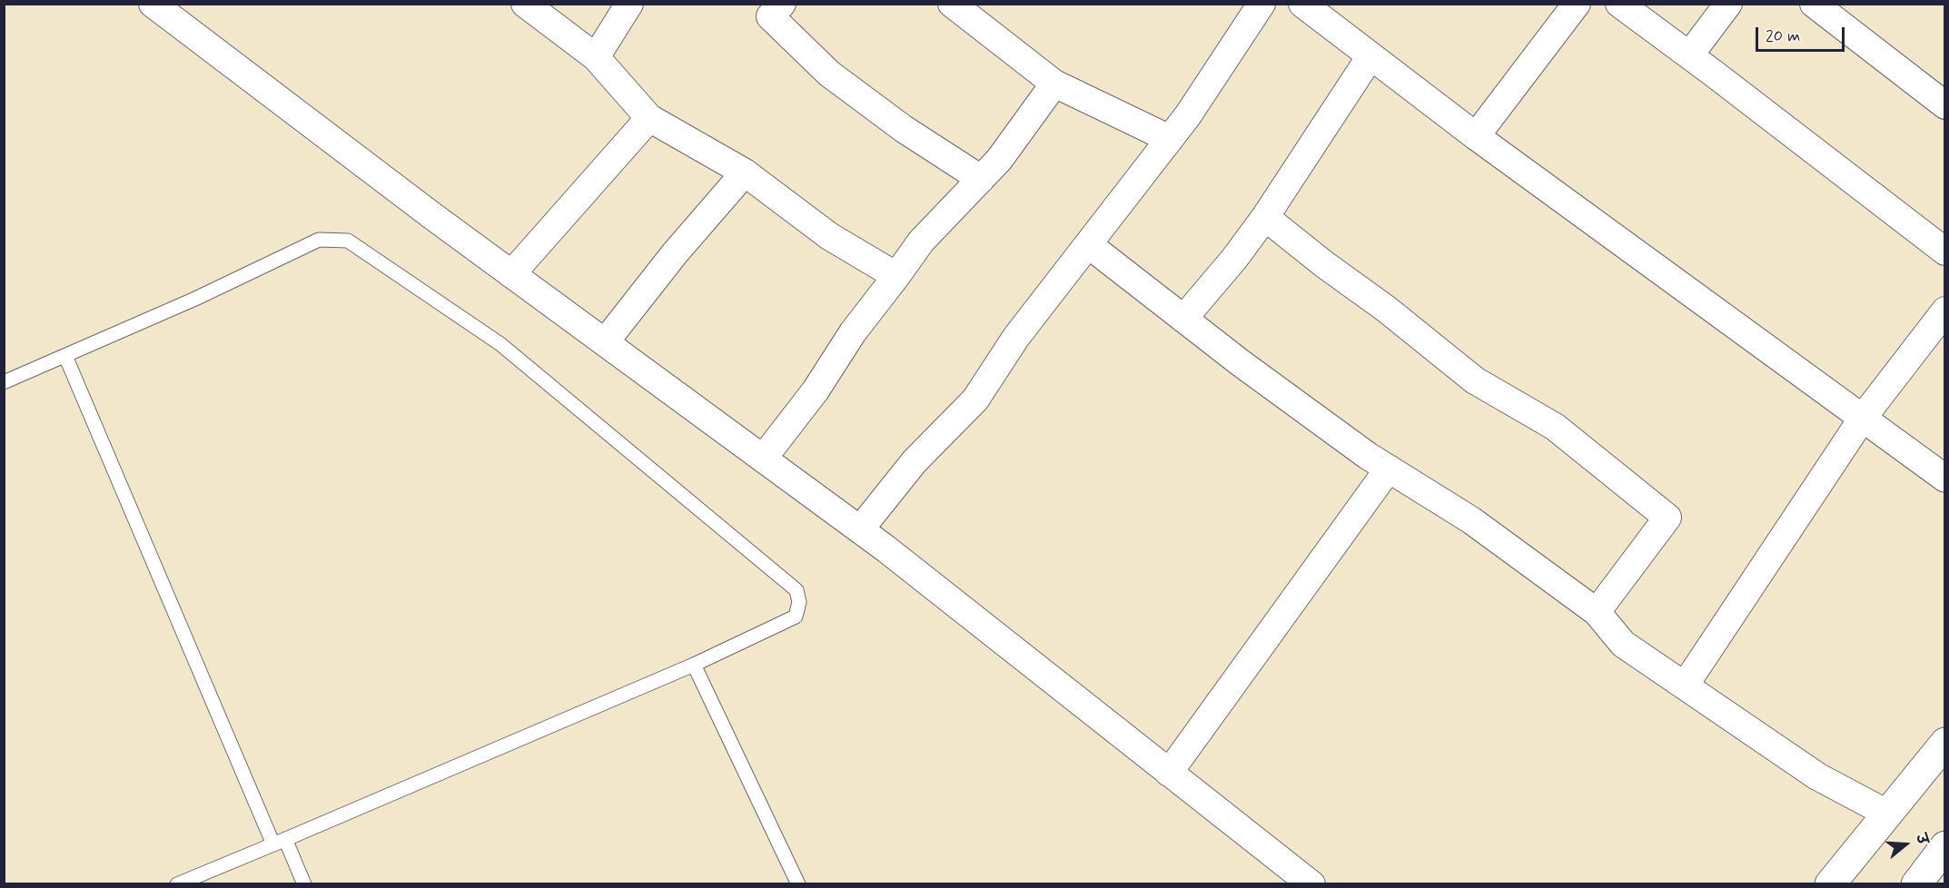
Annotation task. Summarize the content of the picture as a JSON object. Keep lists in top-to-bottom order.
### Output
{
  "scale_bar": "20 m",
  "north": "right"
}
